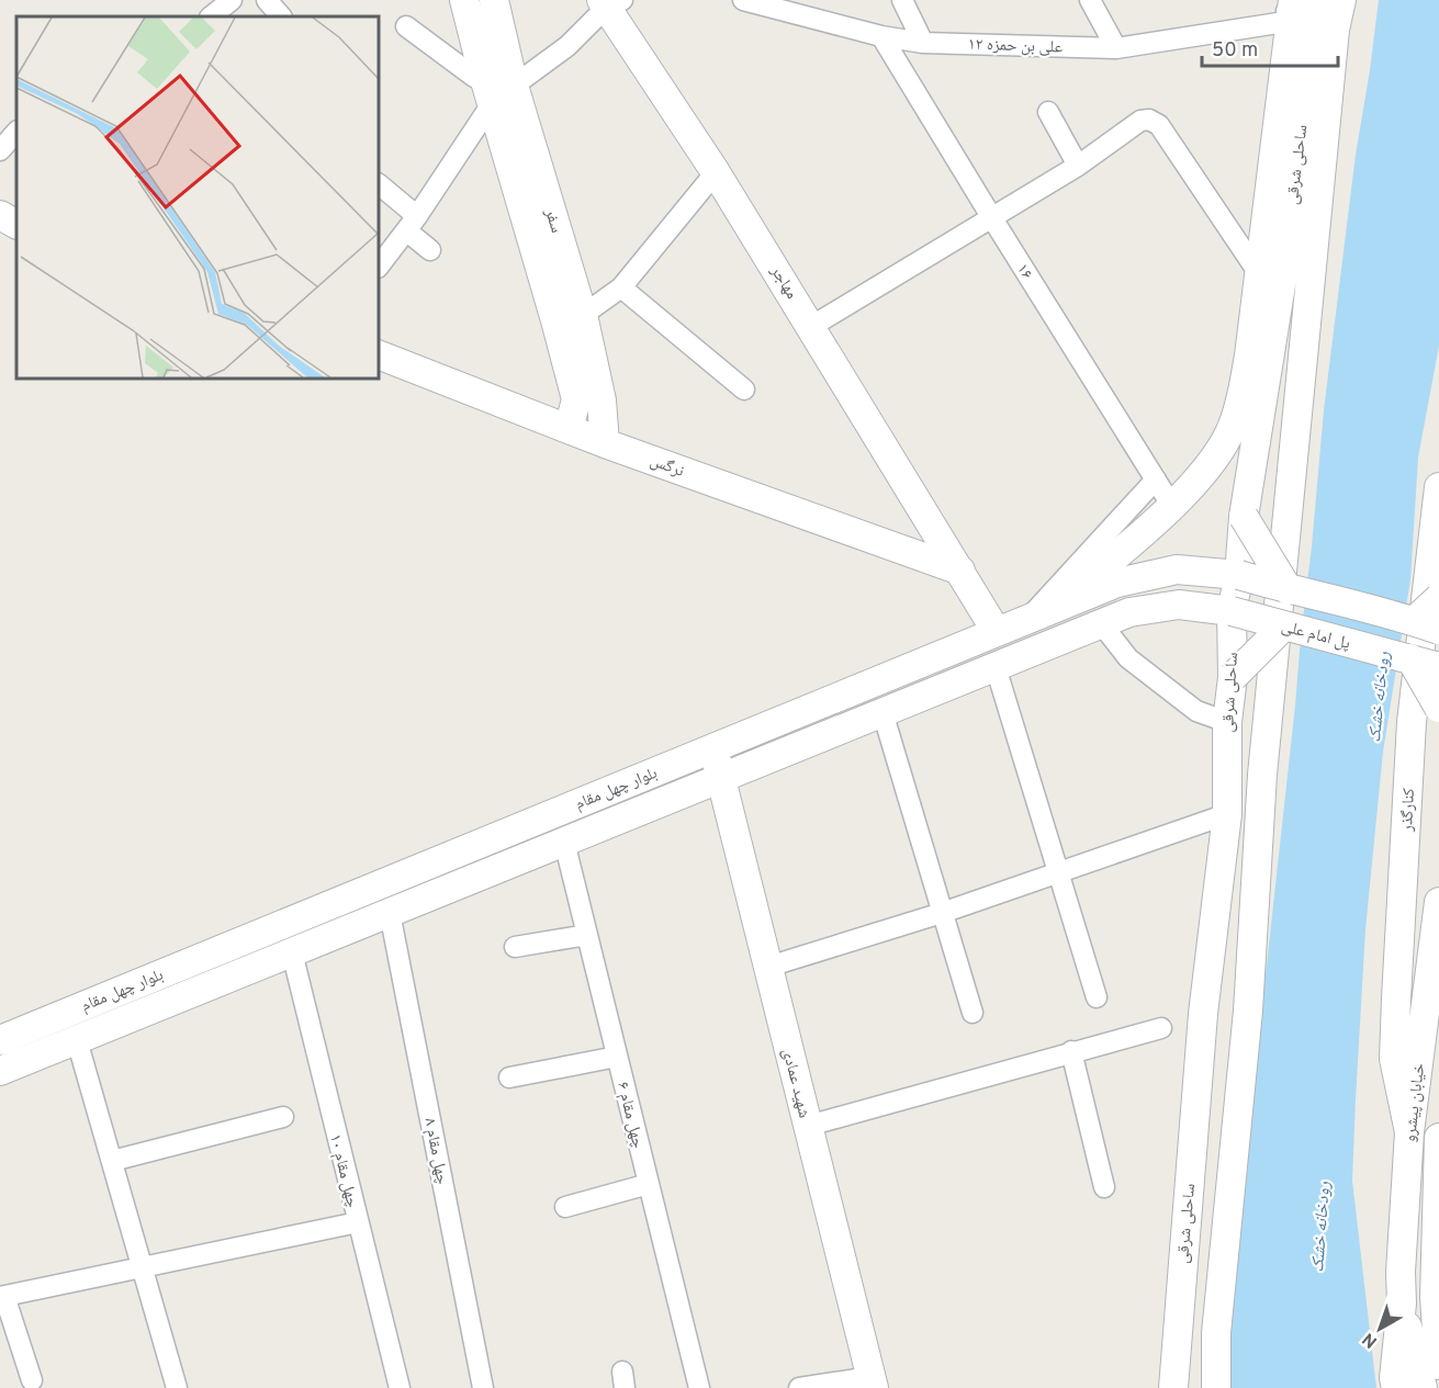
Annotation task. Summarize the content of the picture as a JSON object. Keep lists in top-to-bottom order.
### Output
{
  "streets": {
    "main road": [
      "ساحلی شرقی",
      "سفر",
      "مهاجر",
      "نرگس",
      "پل امام علی",
      "بلوار چهل مقام",
      "کنارگذر",
      "شهید عمادی",
      "خیابان پیشرو"
    ],
    "street": [
      "۱۲ علی بن حمزه",
      "۱۶",
      "چهل مقام ۶",
      "چهل مقام ۸",
      "چهل مقام ۱۰"
    ]
  },
  "crossings": [
    ["۱۲ علی بن حمزه", "ساحلی شرقی"],
    ["۱۲ علی بن حمزه", "۱۶"],
    ["ساحلی شرقی", "۱۶"],
    ["ساحلی شرقی", "پل امام علی"],
    ["ساحلی شرقی", "بلوار چهل مقام"],
    ["سفر", "نرگس"],
    ["مهاجر", "نرگس"],
    ["مهاجر", "بلوار چهل مقام"],
    ["پل امام علی", "بلوار چهل مقام"],
    ["بلوار چهل مقام", "شهید عمادی"],
    ["بلوار چهل مقام", "چهل مقام ۶"],
    ["بلوار چهل مقام", "چهل مقام ۸"],
    ["بلوار چهل مقام", "چهل مقام ۱۰"],
    ["کنارگذر", "خیابان پیشرو"]
  ],
  "water": ["رودخانه خشک"],
  "scale_bar": "50 m",
  "north": "bottom left"
}
